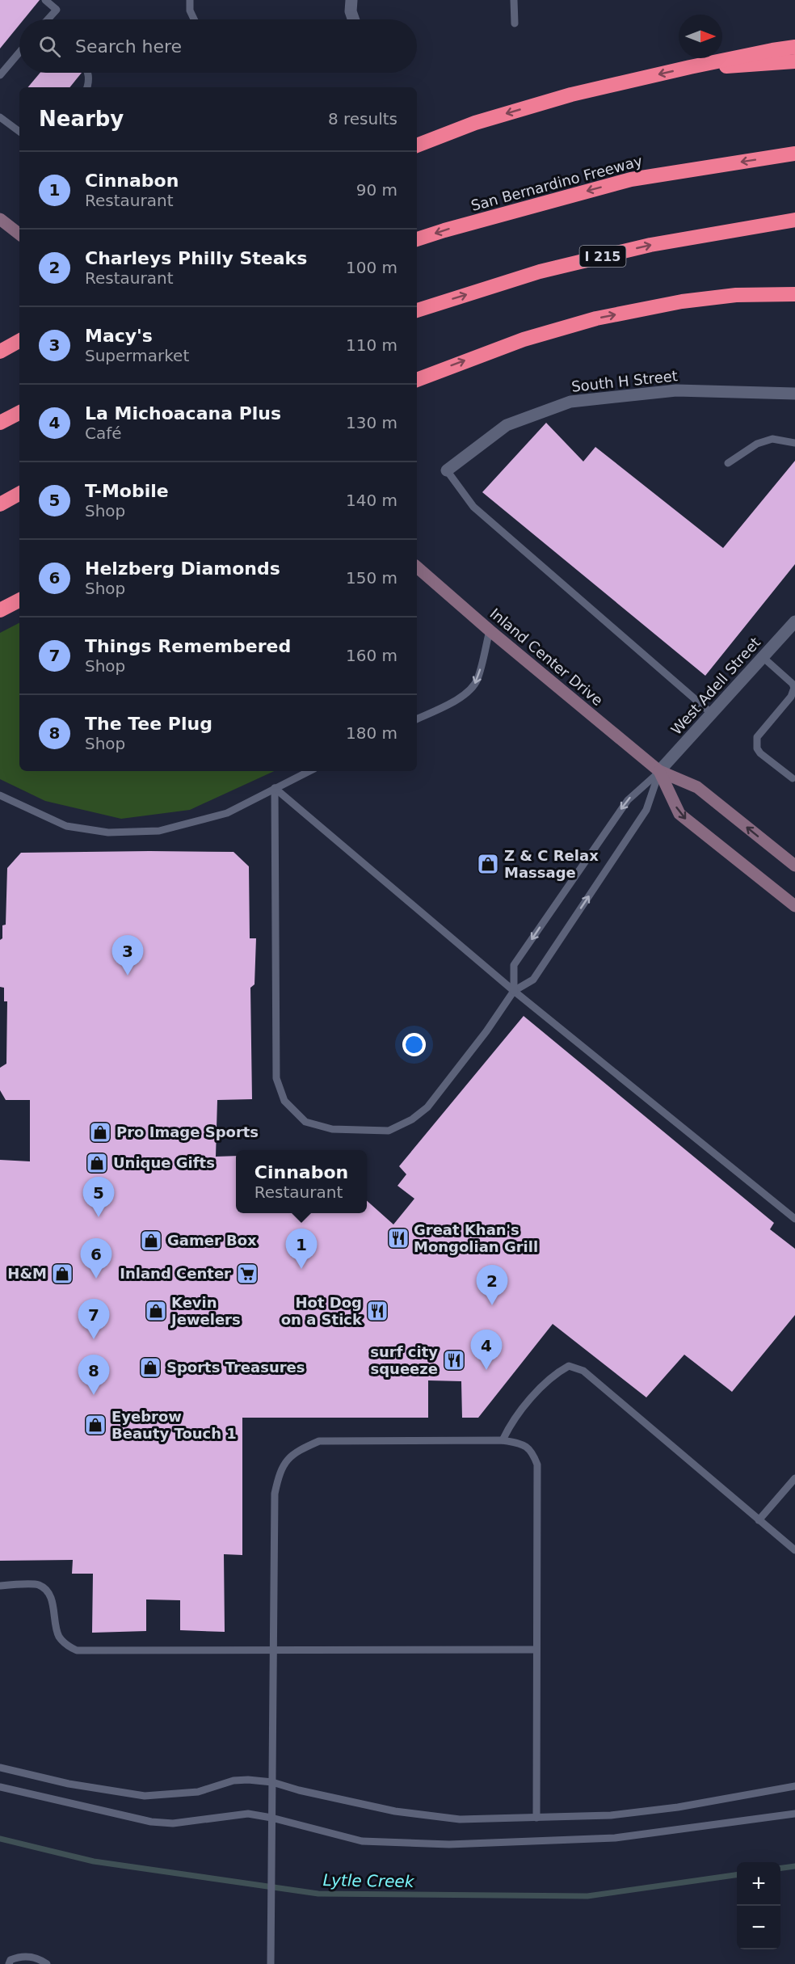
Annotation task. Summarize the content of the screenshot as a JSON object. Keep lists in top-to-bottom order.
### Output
{
  "streets": {
    "highway": ["San Bernardino Freeway", "I 215"],
    "main road": ["Inland Center Drive"],
    "street": ["South H Street", "West Adell Street"]
  },
  "crossings": [
    ["Inland Center Drive", "West Adell Street"]
  ],
  "water": ["Lytle Creek"],
  "places": {
    "shop": [
      "Z & C Relax Massage",
      "Pro Image Sports",
      "Unique Gifts",
      "Gamer Box",
      "H&M",
      "Kevin Jewelers",
      "Sports Treasures",
      "Eyebrow Beauty Touch 1"
    ],
    "restaurant": ["Great Khan's Mongolian Grill", "Hot Dog on a Stick", "surf city squeeze"],
    "supermarket": ["Inland Center"]
  },
  "north": "right",
  "page": {
    "search": "Search here",
    "heading": ["Nearby", "8 results"],
    "list": [
      {
        "mark": "1",
        "name": "Cinnabon",
        "note": "Restaurant",
        "value": "90 m"
      },
      {
        "mark": "2",
        "name": "Charleys Philly Steaks",
        "note": "Restaurant",
        "value": "100 m"
      },
      {
        "mark": "3",
        "name": "Macy's",
        "note": "Supermarket",
        "value": "110 m"
      },
      {
        "mark": "4",
        "name": "La Michoacana Plus",
        "note": "Café",
        "value": "130 m"
      },
      {
        "mark": "5",
        "name": "T-Mobile",
        "note": "Shop",
        "value": "140 m"
      },
      {
        "mark": "6",
        "name": "Helzberg Diamonds",
        "note": "Shop",
        "value": "150 m"
      },
      {
        "mark": "7",
        "name": "Things Remembered",
        "note": "Shop",
        "value": "160 m"
      },
      {
        "mark": "8",
        "name": "The Tee Plug",
        "note": "Shop",
        "value": "180 m"
      }
    ],
    "pins": [
      "3",
      "5",
      "1",
      "6",
      "2",
      "7",
      "4",
      "8"
    ],
    "popup": ["Cinnabon", "Restaurant"],
    "map_buttons": ["+", "−"]
  }
}
